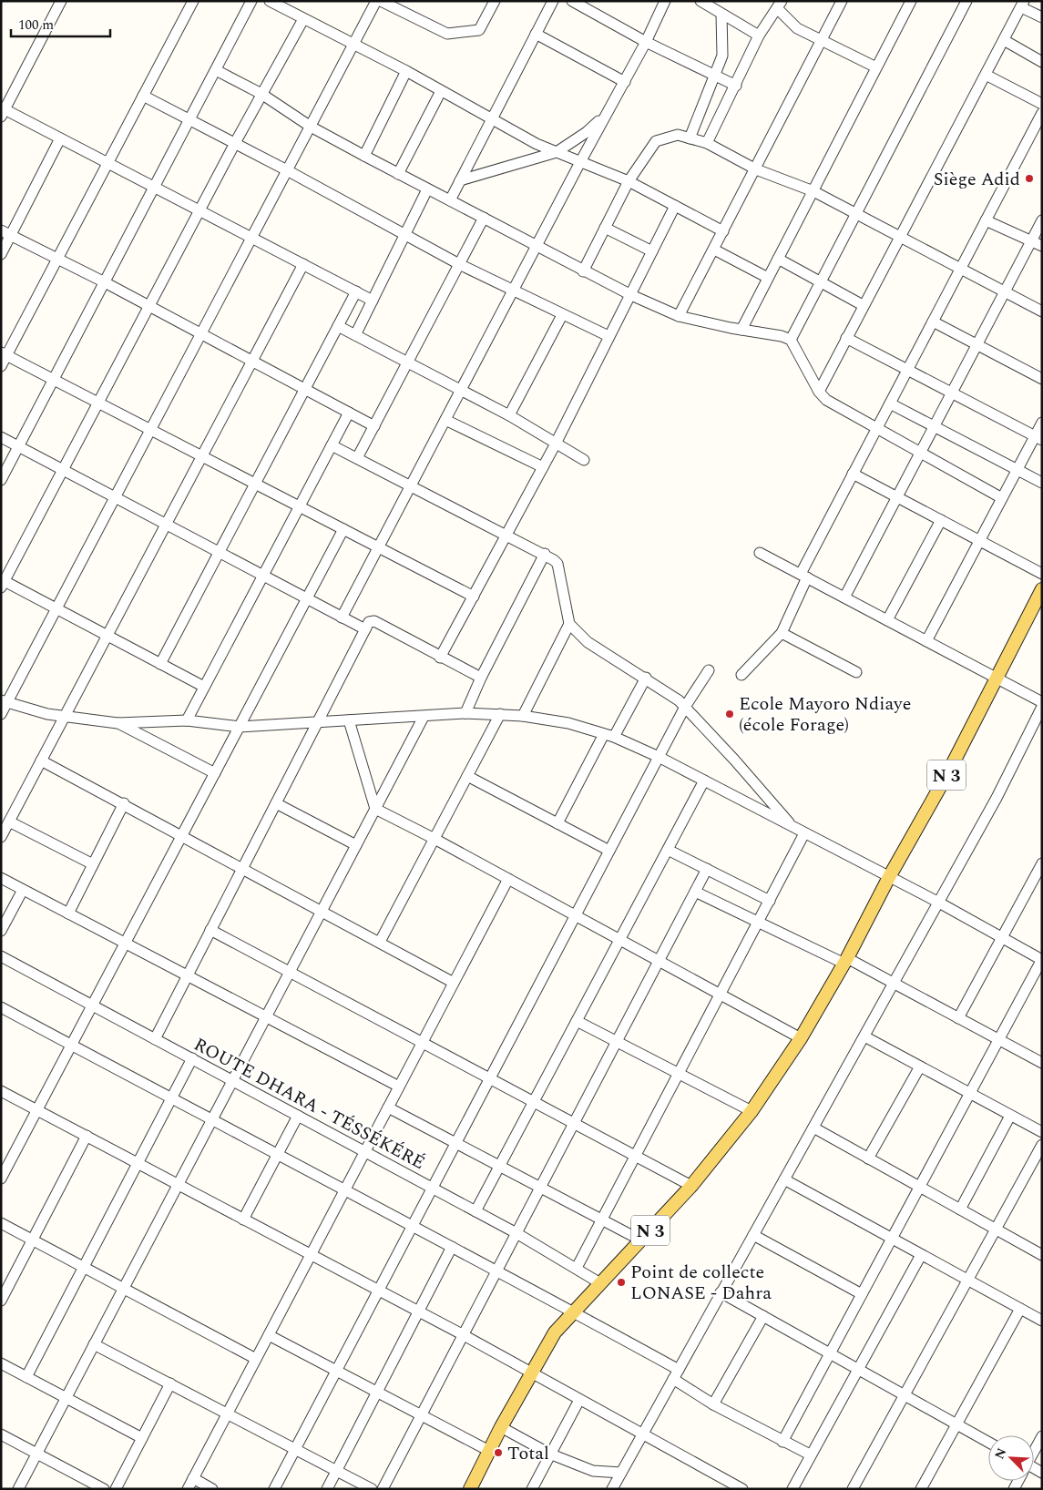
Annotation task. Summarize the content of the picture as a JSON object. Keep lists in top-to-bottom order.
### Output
{
  "streets": {
    "main road": ["N 3"],
    "street": ["ROUTE DHARA - TÉSSÉKÉRÉ"]
  },
  "crossings": [
    ["N 3", "ROUTE DHARA - TÉSSÉKÉRÉ"]
  ],
  "places": [
    "Siège Adid",
    "Ecole Mayoro Ndiaye (école Forage)",
    "Point de collecte LONASE - Dahra",
    "Total"
  ],
  "scale_bar": "100 m",
  "north": "top left"
}
